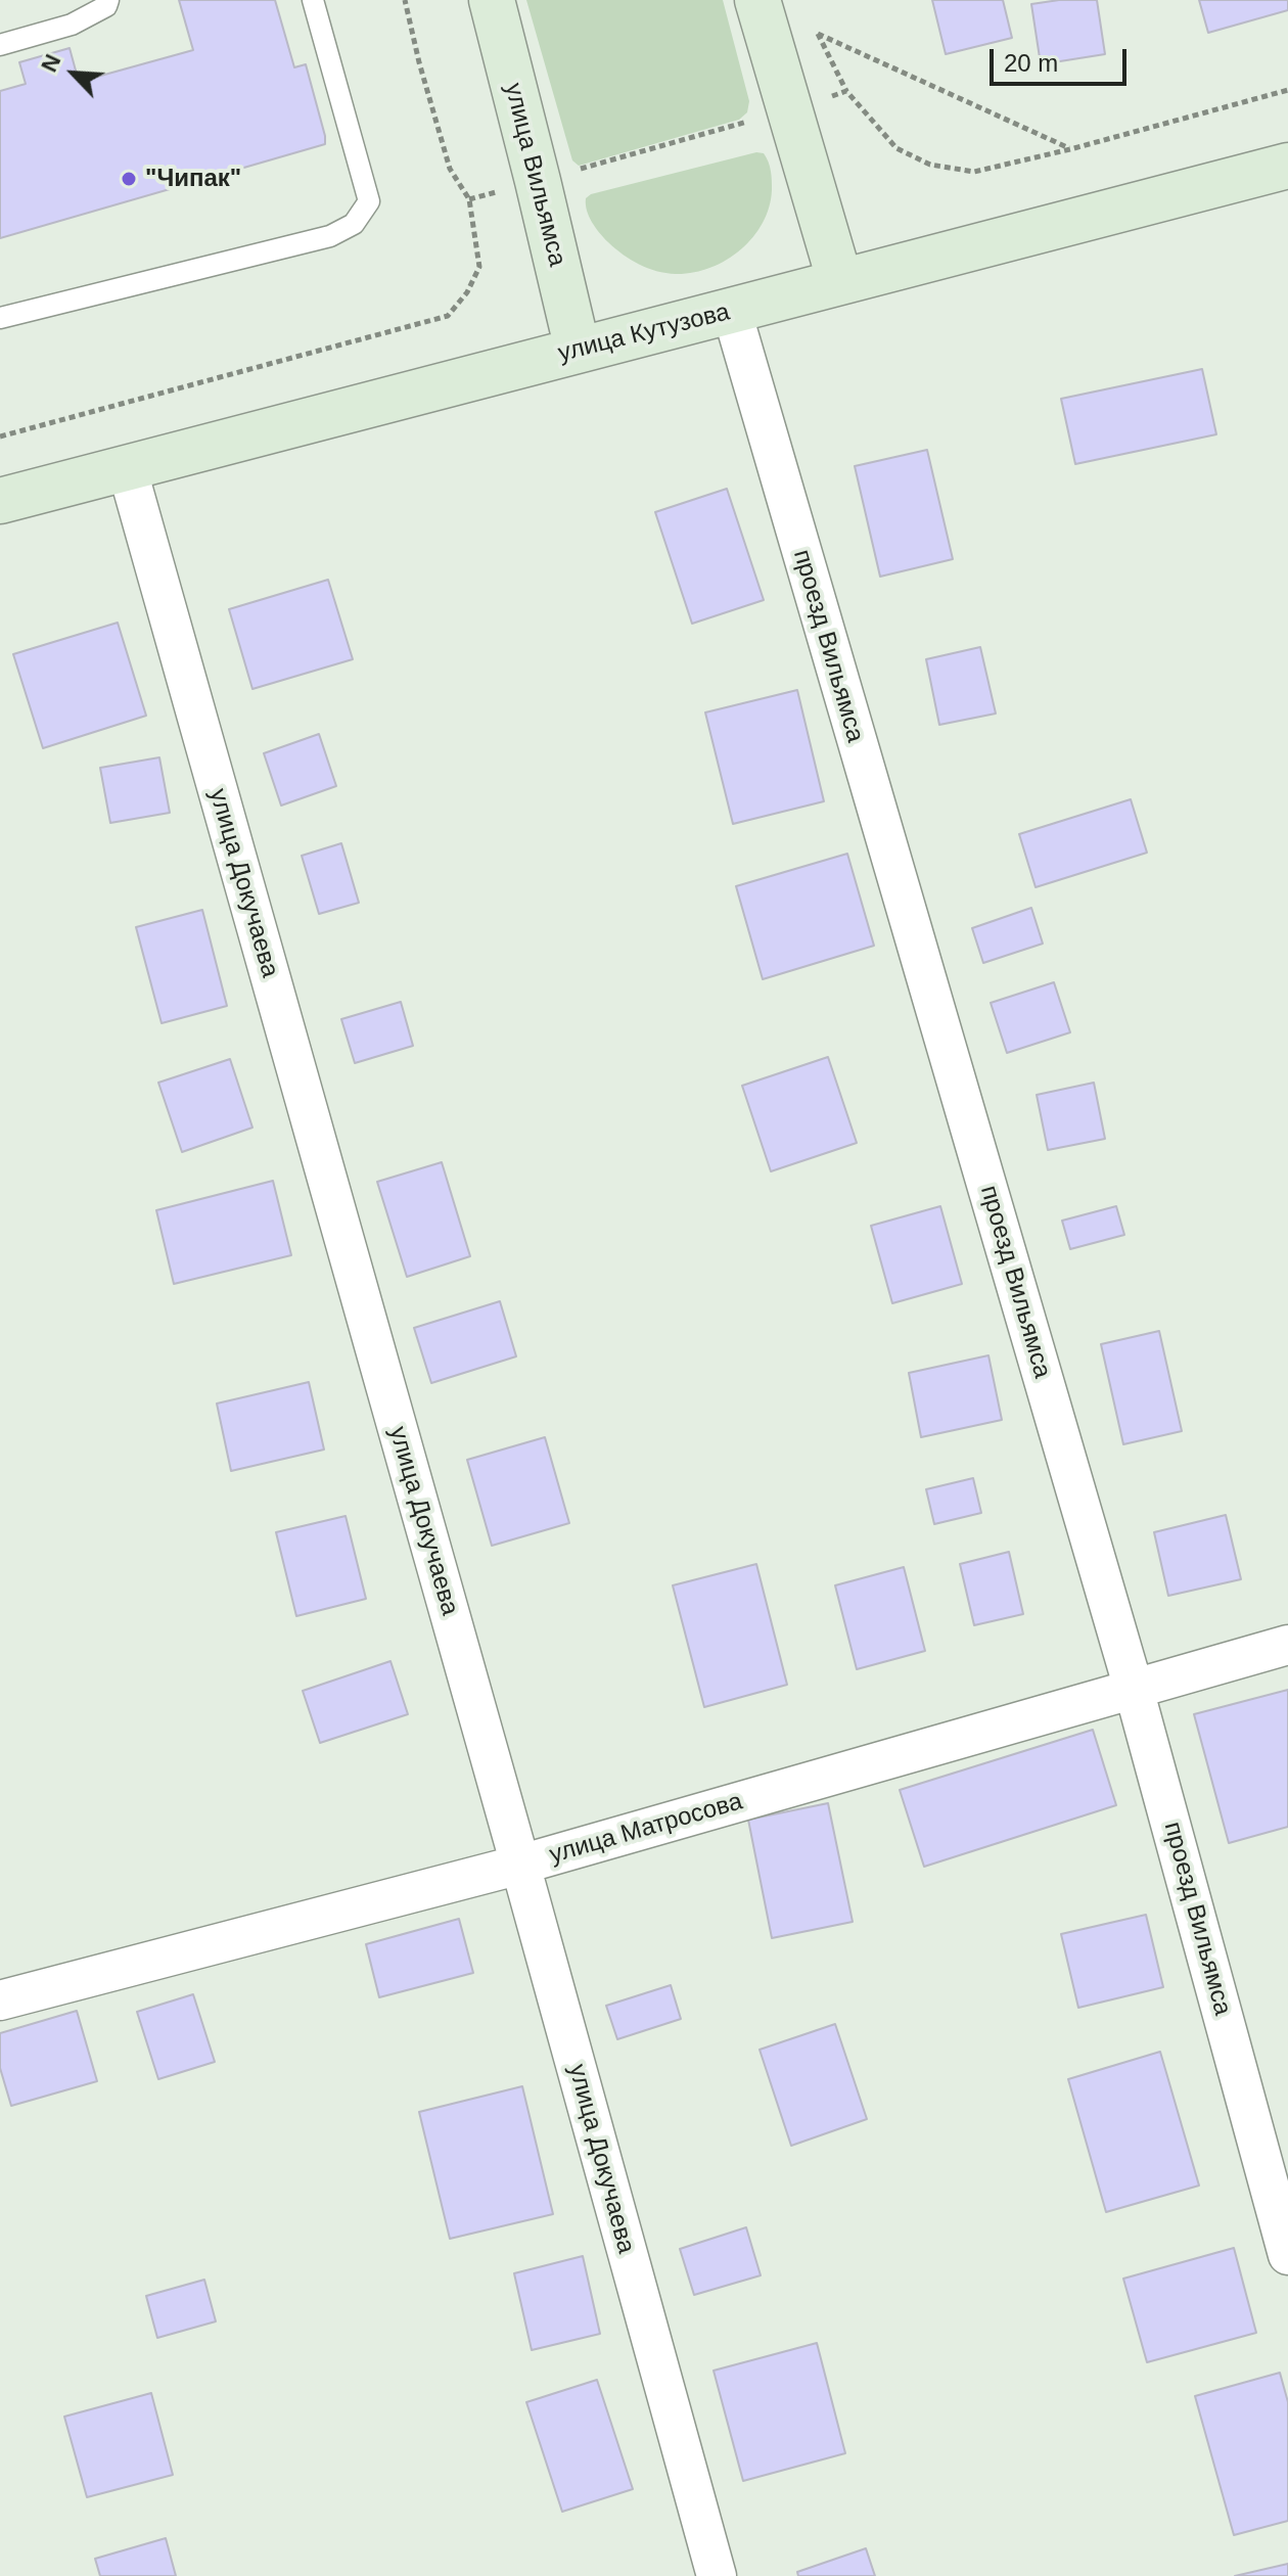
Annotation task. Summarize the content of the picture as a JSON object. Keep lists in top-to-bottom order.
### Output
{
  "streets": {
    "main road": ["улица Вильямса", "улица Кутузова"],
    "street": ["проезд Вильямса", "улица Докучаева", "улица Матросова"]
  },
  "crossings": [
    ["улица Вильямса", "улица Кутузова"],
    ["улица Кутузова", "проезд Вильямса"],
    ["улица Кутузова", "улица Докучаева"],
    ["проезд Вильямса", "улица Матросова"],
    ["улица Докучаева", "улица Матросова"]
  ],
  "places": ["\"Чипак\""],
  "scale_bar": "20 m",
  "north": "top left"
}
